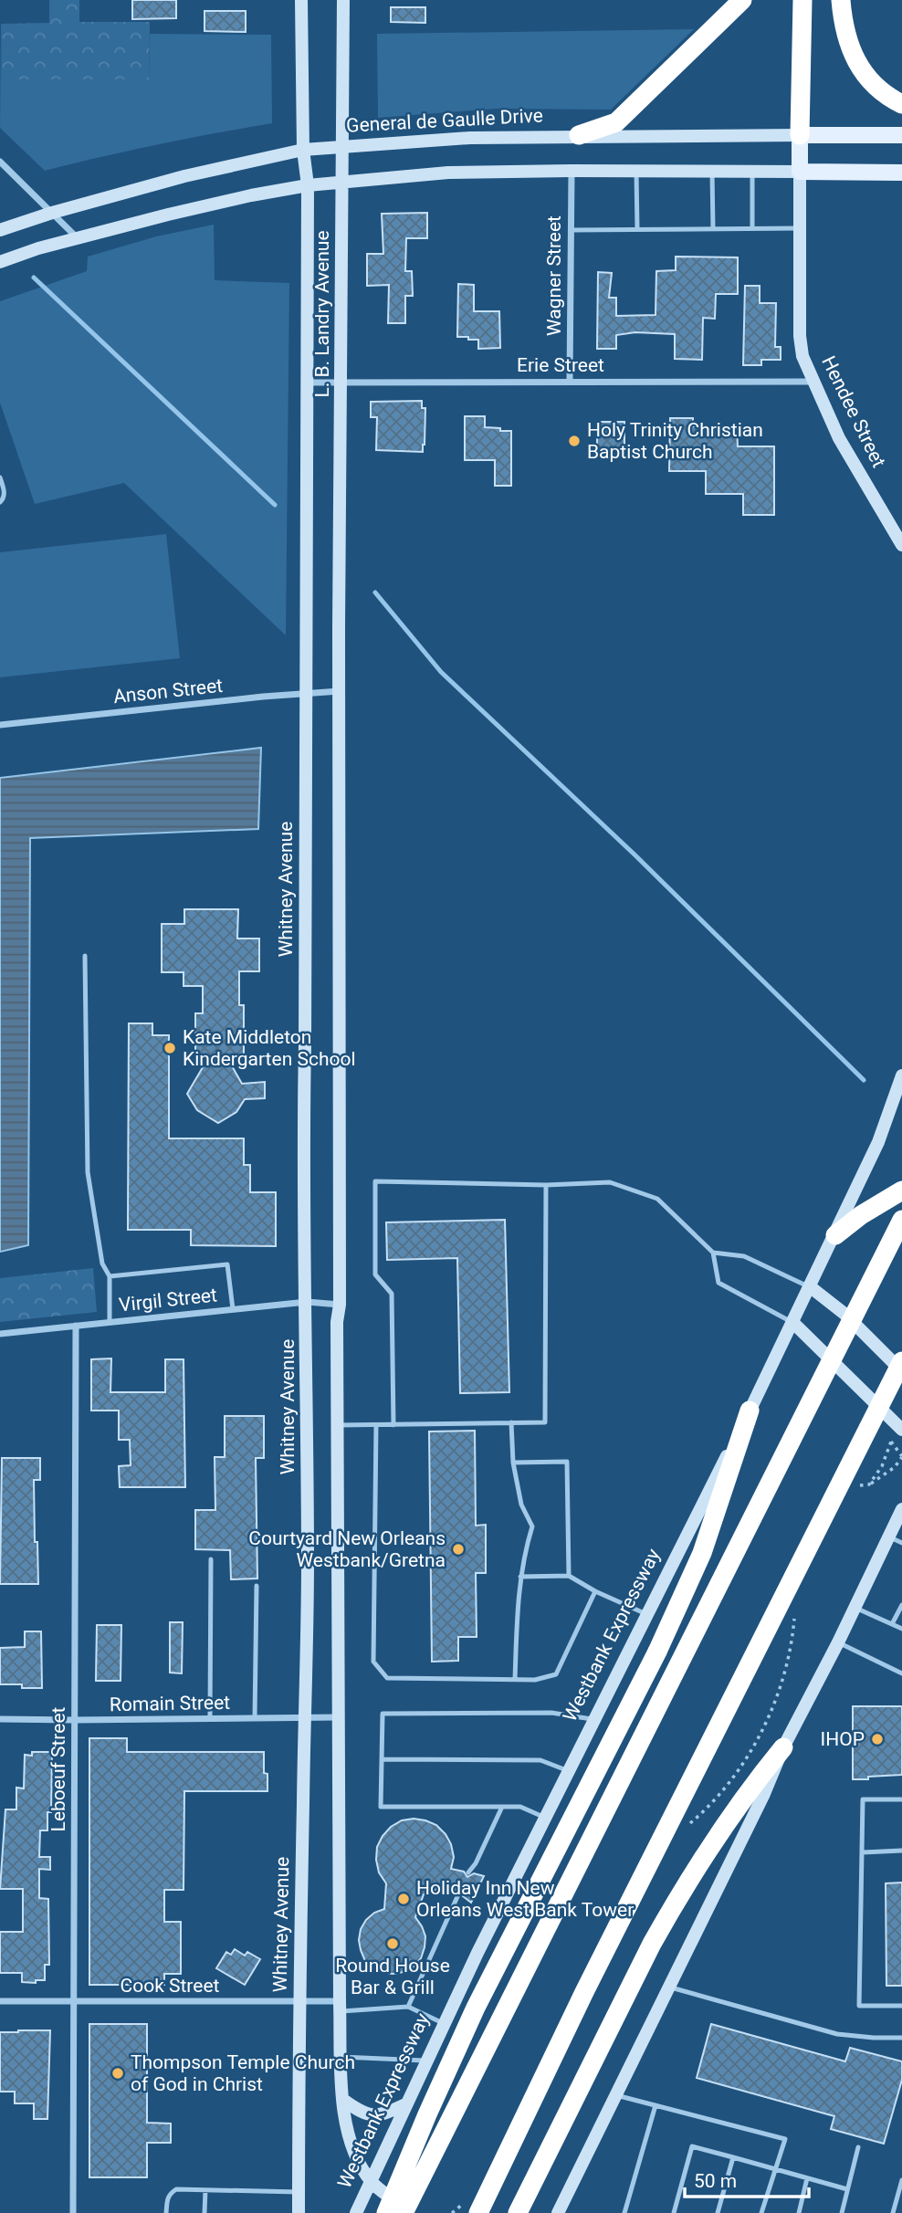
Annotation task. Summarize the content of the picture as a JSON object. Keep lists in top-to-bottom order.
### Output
{
  "streets": {
    "main road": ["General de Gaulle Drive", "Hendee Street"],
    "street": [
      "Wagner Street",
      "L. B. Landry Avenue",
      "Erie Street",
      "Anson Street",
      "Whitney Avenue",
      "Virgil Street",
      "Westbank Expressway",
      "Romain Street",
      "Leboeuf Street",
      "Cook Street"
    ]
  },
  "crossings": [
    ["General de Gaulle Drive", "L. B. Landry Avenue"],
    ["General de Gaulle Drive", "Hendee Street"],
    ["Wagner Street", "Erie Street"],
    ["L. B. Landry Avenue", "Erie Street"],
    ["L. B. Landry Avenue", "Anson Street"],
    ["L. B. Landry Avenue", "Whitney Avenue"],
    ["Erie Street", "Hendee Street"],
    ["Anson Street", "Whitney Avenue"],
    ["Whitney Avenue", "Virgil Street"],
    ["Whitney Avenue", "Romain Street"],
    ["Whitney Avenue", "Cook Street"],
    ["Virgil Street", "Leboeuf Street"],
    ["Romain Street", "Leboeuf Street"],
    ["Leboeuf Street", "Cook Street"]
  ],
  "places": [
    "Holy Trinity Christian Baptist Church",
    "Kate Middleton Kindergarten School",
    "Courtyard New Orleans Westbank/Gretna",
    "IHOP",
    "Holiday Inn New Orleans West Bank Tower",
    "Round House Bar & Grill",
    "Thompson Temple Church of God in Christ"
  ],
  "scale_bar": "50 m"
}
